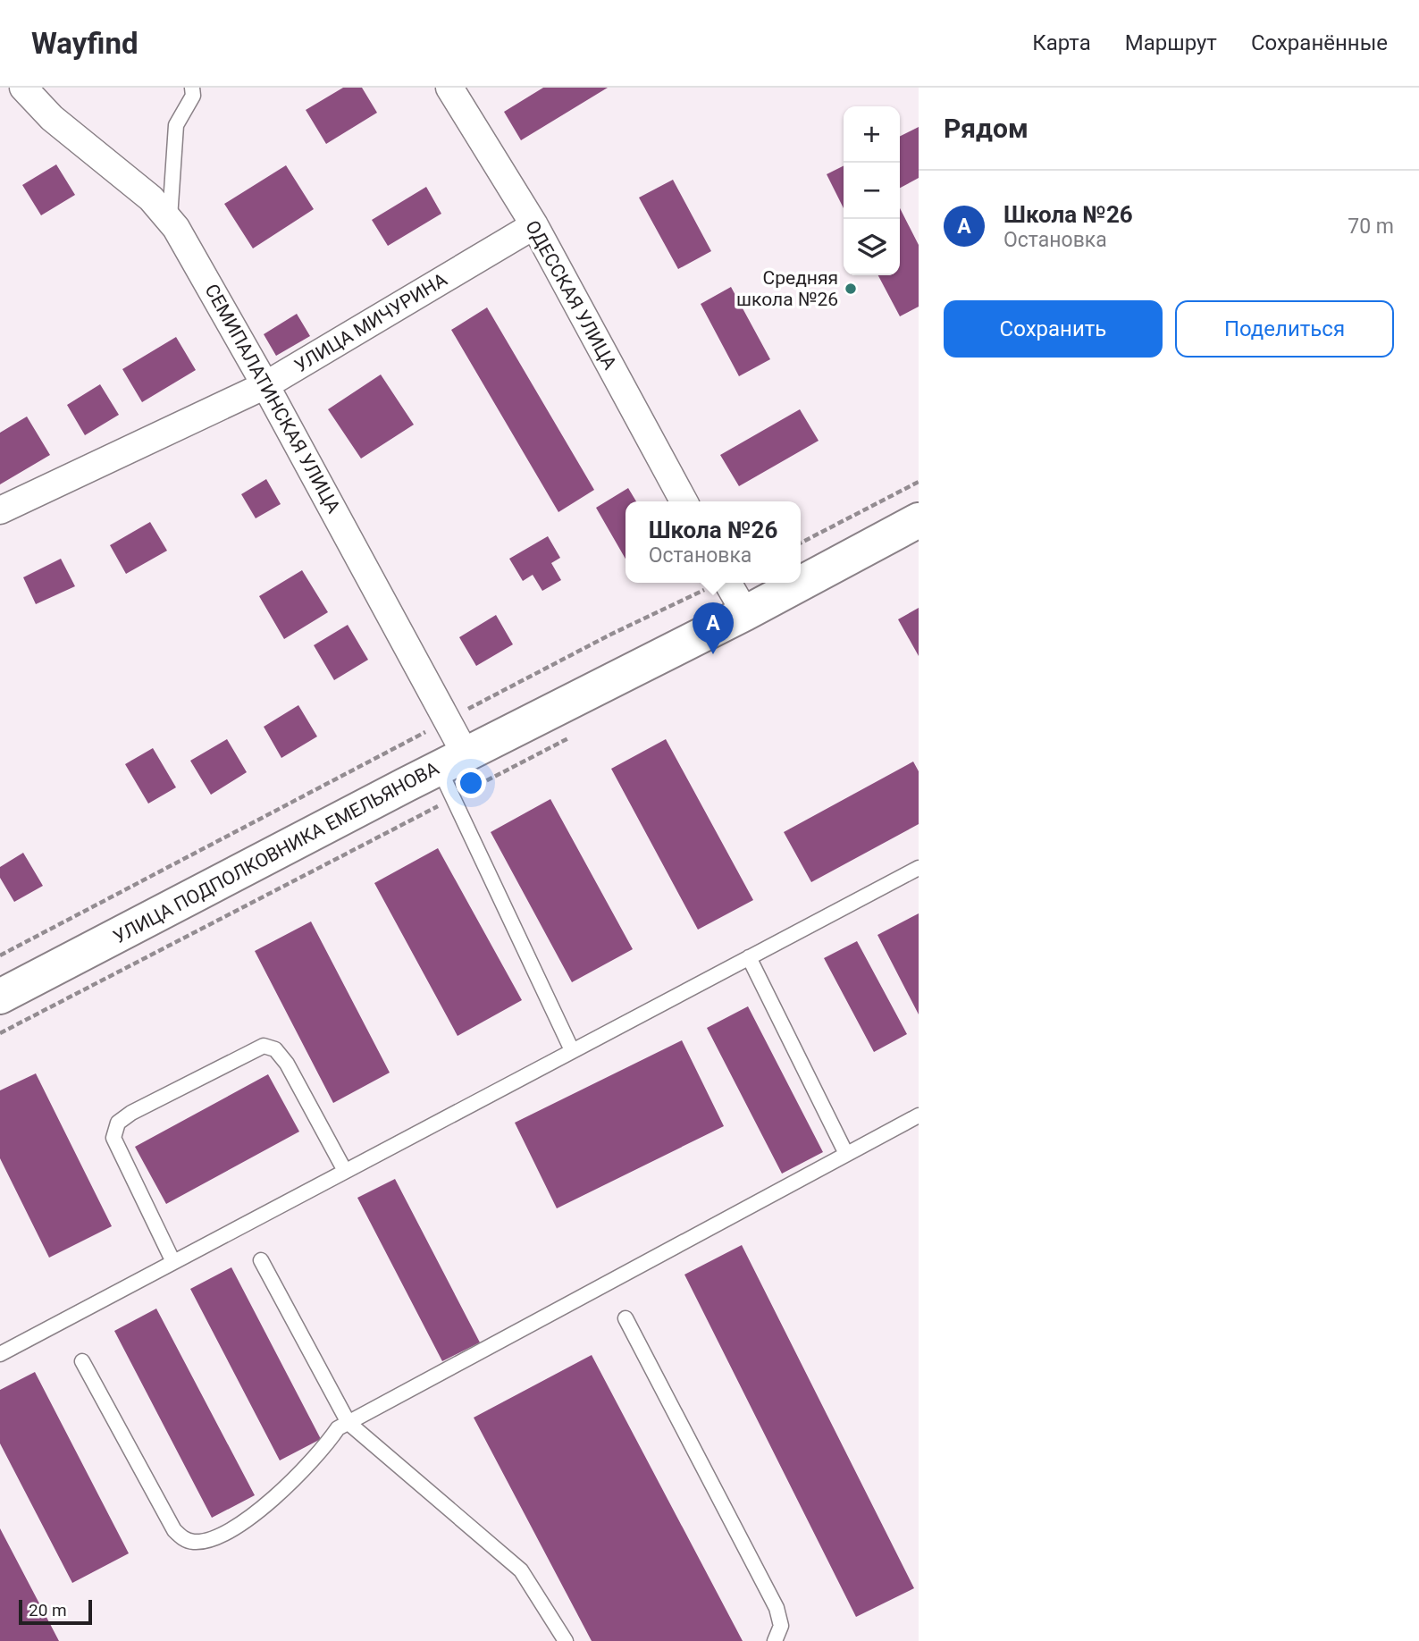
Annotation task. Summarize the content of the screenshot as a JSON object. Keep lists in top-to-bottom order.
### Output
{
  "streets": {
    "main road": ["УЛИЦА ПОДПОЛКОВНИКА ЕМЕЛЬЯНОВА"],
    "street": ["ОДЕССКАЯ УЛИЦА", "УЛИЦА МИЧУРИНА", "СЕМИПАЛАТИНСКАЯ УЛИЦА"]
  },
  "crossings": [
    ["ОДЕССКАЯ УЛИЦА", "УЛИЦА МИЧУРИНА"],
    ["УЛИЦА МИЧУРИНА", "СЕМИПАЛАТИНСКАЯ УЛИЦА"],
    ["СЕМИПАЛАТИНСКАЯ УЛИЦА", "УЛИЦА ПОДПОЛКОВНИКА ЕМЕЛЬЯНОВА"]
  ],
  "places": ["Средняя школа №26"],
  "scale_bar": "20 m",
  "page": {
    "header": "Wayfind",
    "nav": ["Карта", "Маршрут", "Сохранённые"],
    "heading": "Рядом",
    "map_buttons": ["+", "−"],
    "list": [
      {
        "mark": "A",
        "name": "Школа №26",
        "note": "Остановка",
        "value": "70 m"
      }
    ],
    "buttons": ["Сохранить", "Поделиться"],
    "popup": ["Школа №26", "Остановка"],
    "pins": "A",
    "scale": "20 m"
  }
}
